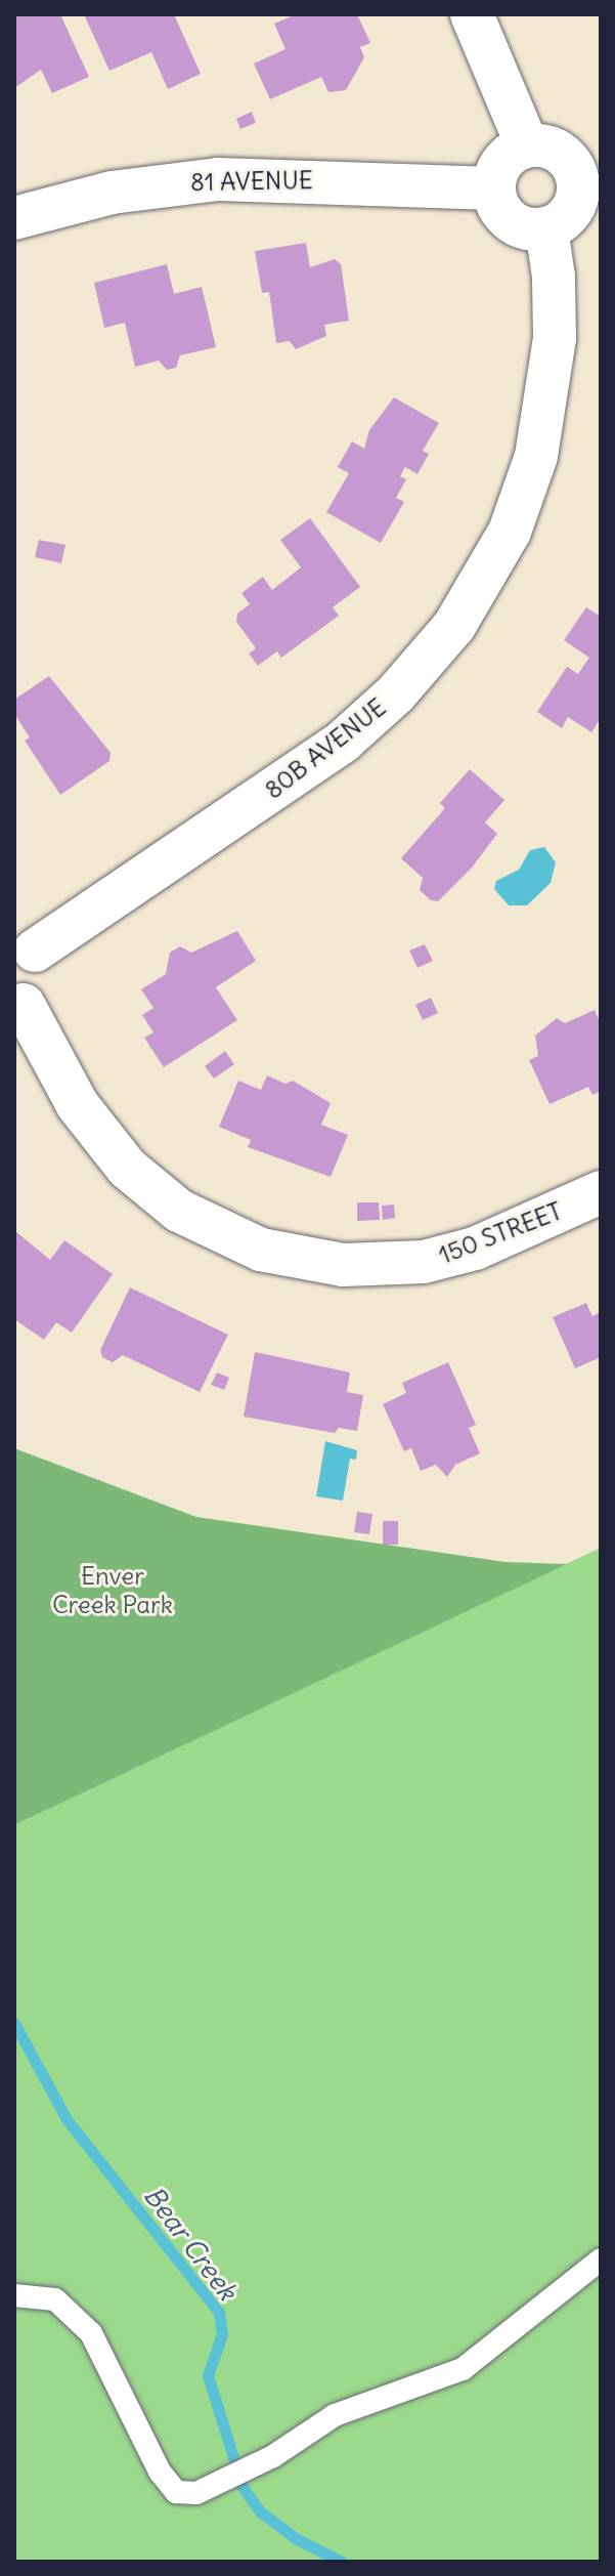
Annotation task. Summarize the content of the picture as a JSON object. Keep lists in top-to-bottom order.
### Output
{
  "streets": {
    "street": ["81 AVENUE", "80B AVENUE", "150 STREET"]
  },
  "crossings": [
    ["81 AVENUE", "80B AVENUE"]
  ],
  "water": ["Bear Creek"],
  "parks": ["Enver Creek Park"]
}
